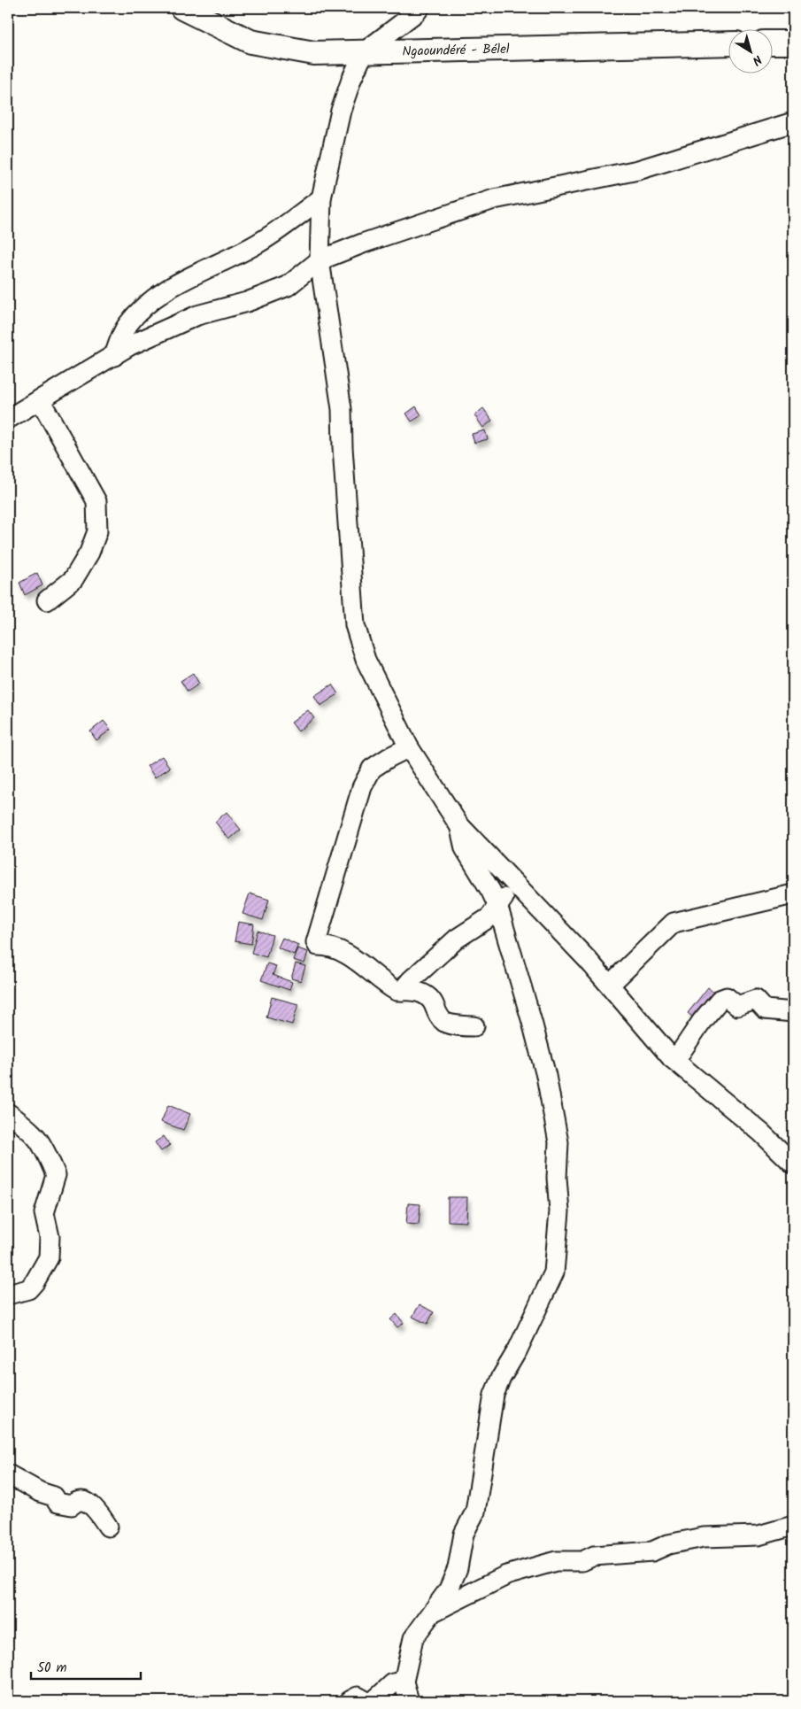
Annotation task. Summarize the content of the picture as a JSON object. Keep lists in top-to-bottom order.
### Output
{
  "streets": {
    "main road": ["Ngaoundéré - Bélel"]
  },
  "scale_bar": "50 m",
  "north": "bottom right"
}
